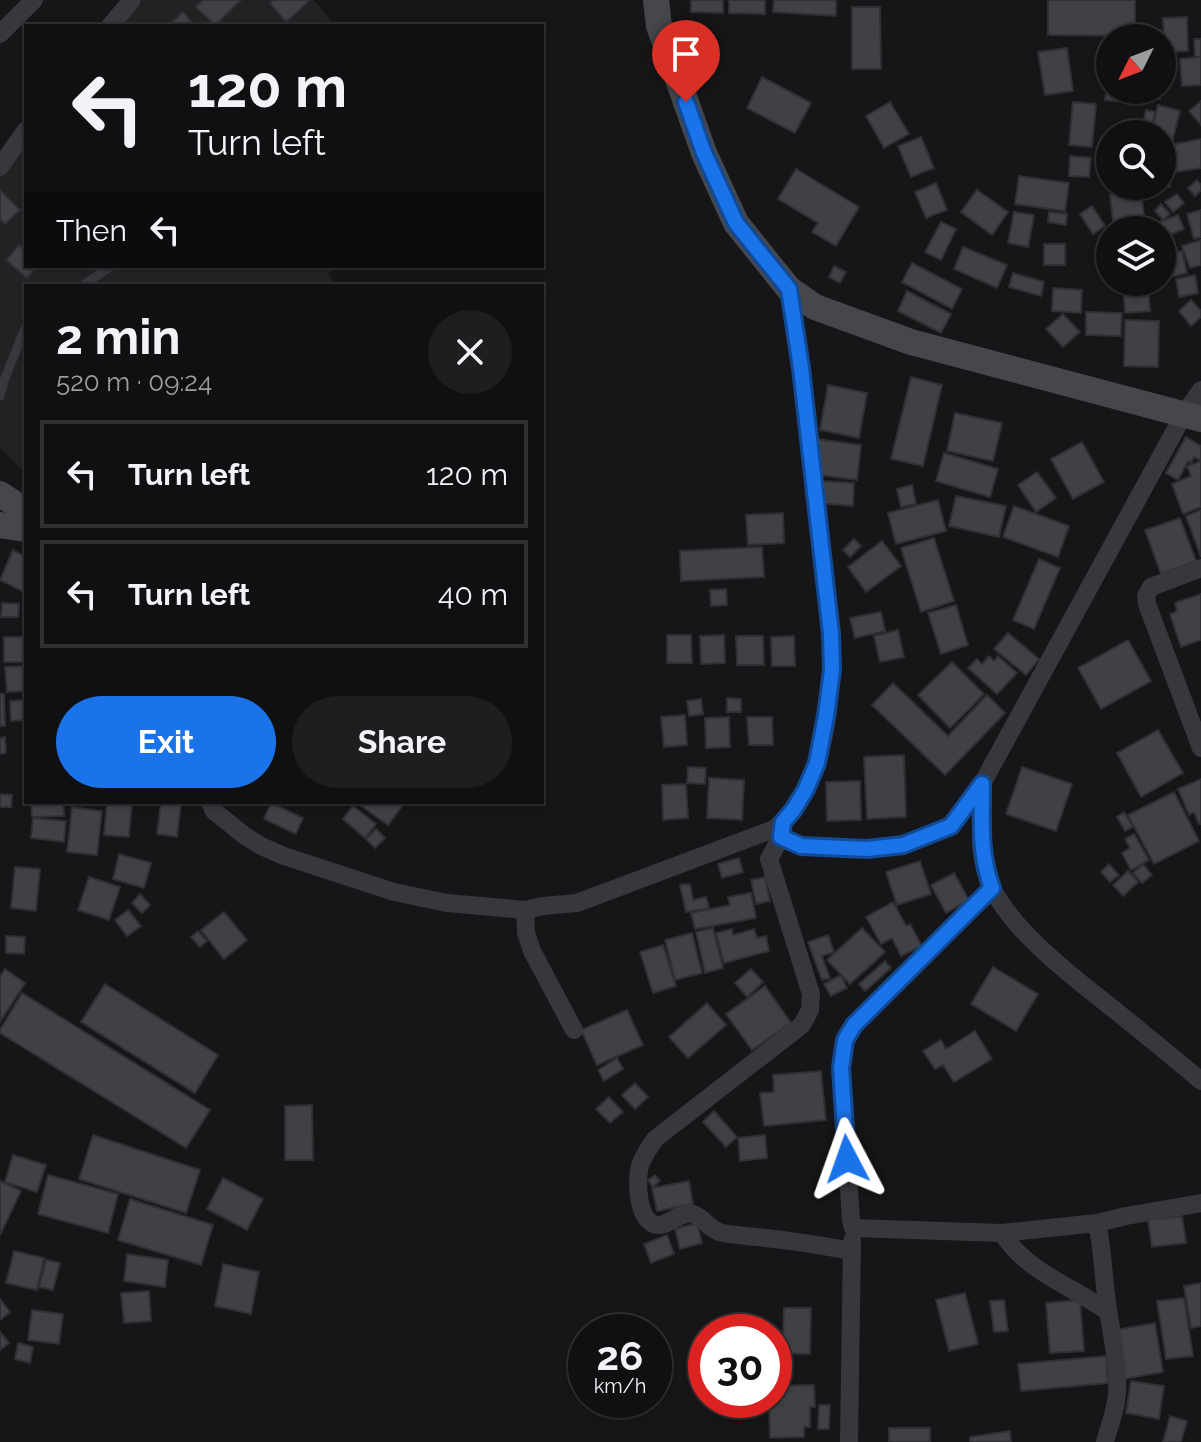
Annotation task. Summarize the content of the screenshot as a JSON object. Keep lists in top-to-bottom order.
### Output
{
  "north": "bottom left",
  "page": {
    "turn": ["120 m", "Turn left"],
    "then": "Then",
    "heading": ["2 min", "520 m · 09:24"],
    "list": [
      {
        "name": "Turn left",
        "value": "120 m"
      },
      {
        "name": "Turn left",
        "value": "40 m"
      }
    ],
    "buttons": ["Exit", "Share"],
    "speed": "26 km/h",
    "limit": "30"
  }
}
